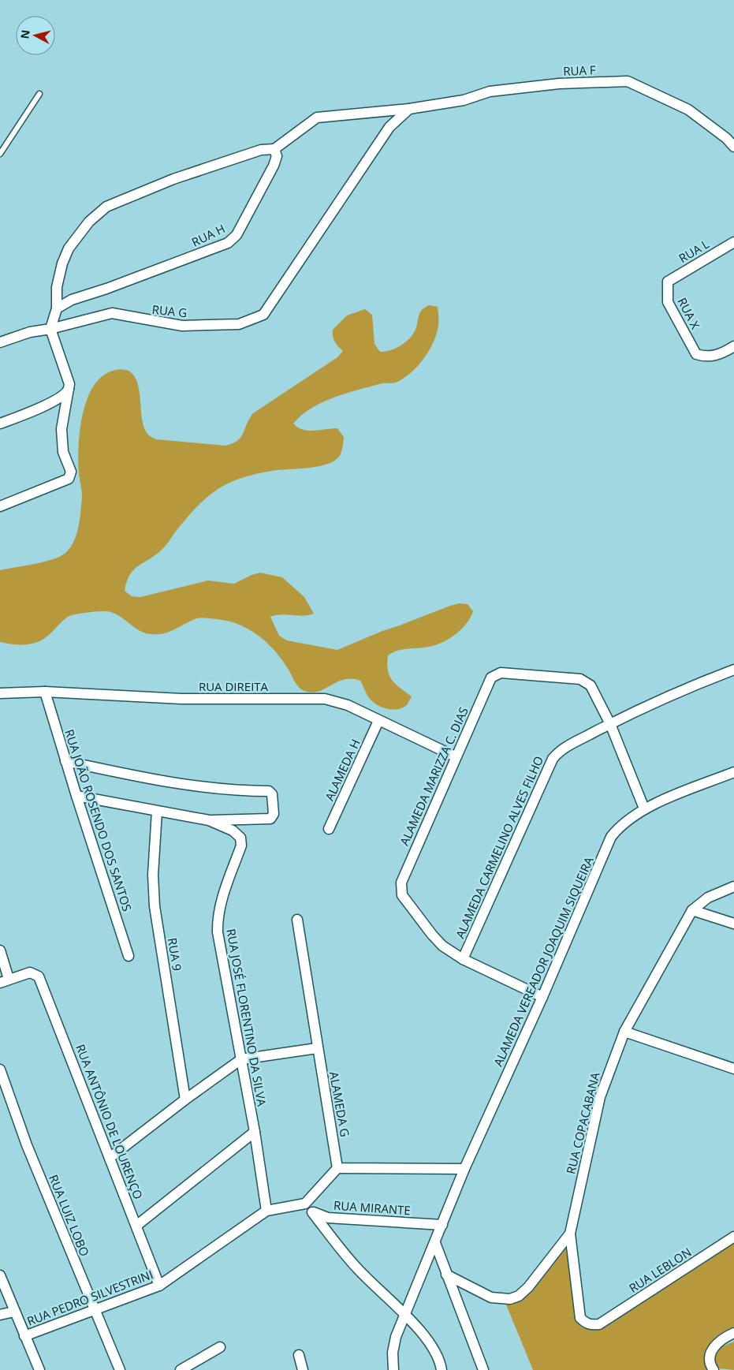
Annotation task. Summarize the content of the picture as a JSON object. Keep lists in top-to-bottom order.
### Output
{
  "streets": {
    "street": [
      "RUA F",
      "RUA H",
      "RUA L",
      "RUA G",
      "RUA X",
      "RUA DIREITA",
      "ALAMEDA H",
      "ALAMEDA MARIZZA C. DIAS",
      "RUA JOÃO ROSENDO DOS SANTOS",
      "ALAMEDA CARMELINO ALVES FILHO",
      "RUA 9",
      "ALAMEDA VEREADOR JOAQUIM SIQUEIRA",
      "RUA JOSÉ FLORENTINO DA SILVA",
      "ALAMEDA G",
      "RUA ANTÔNIO DE LOURENÇO",
      "RUA COPACABANA",
      "RUA MIRANTE",
      "RUA LUIZ LOBO",
      "RUA LEBLON",
      "RUA PEDRO SILVESTRINI"
    ]
  },
  "crossings": [
    ["RUA F", "RUA G"],
    ["RUA L", "RUA X"],
    ["RUA DIREITA", "ALAMEDA H"],
    ["RUA DIREITA", "ALAMEDA MARIZZA C. DIAS"],
    ["RUA DIREITA", "RUA JOÃO ROSENDO DOS SANTOS"],
    ["ALAMEDA MARIZZA C. DIAS", "ALAMEDA CARMELINO ALVES FILHO"],
    ["RUA JOÃO ROSENDO DOS SANTOS", "RUA JOSÉ FLORENTINO DA SILVA"],
    ["RUA 9", "RUA JOSÉ FLORENTINO DA SILVA"],
    ["ALAMEDA VEREADOR JOAQUIM SIQUEIRA", "RUA MIRANTE"],
    ["RUA JOSÉ FLORENTINO DA SILVA", "RUA PEDRO SILVESTRINI"],
    ["RUA ANTÔNIO DE LOURENÇO", "RUA PEDRO SILVESTRINI"],
    ["RUA COPACABANA", "RUA LEBLON"],
    ["RUA LUIZ LOBO", "RUA PEDRO SILVESTRINI"]
  ],
  "north": "left"
}
